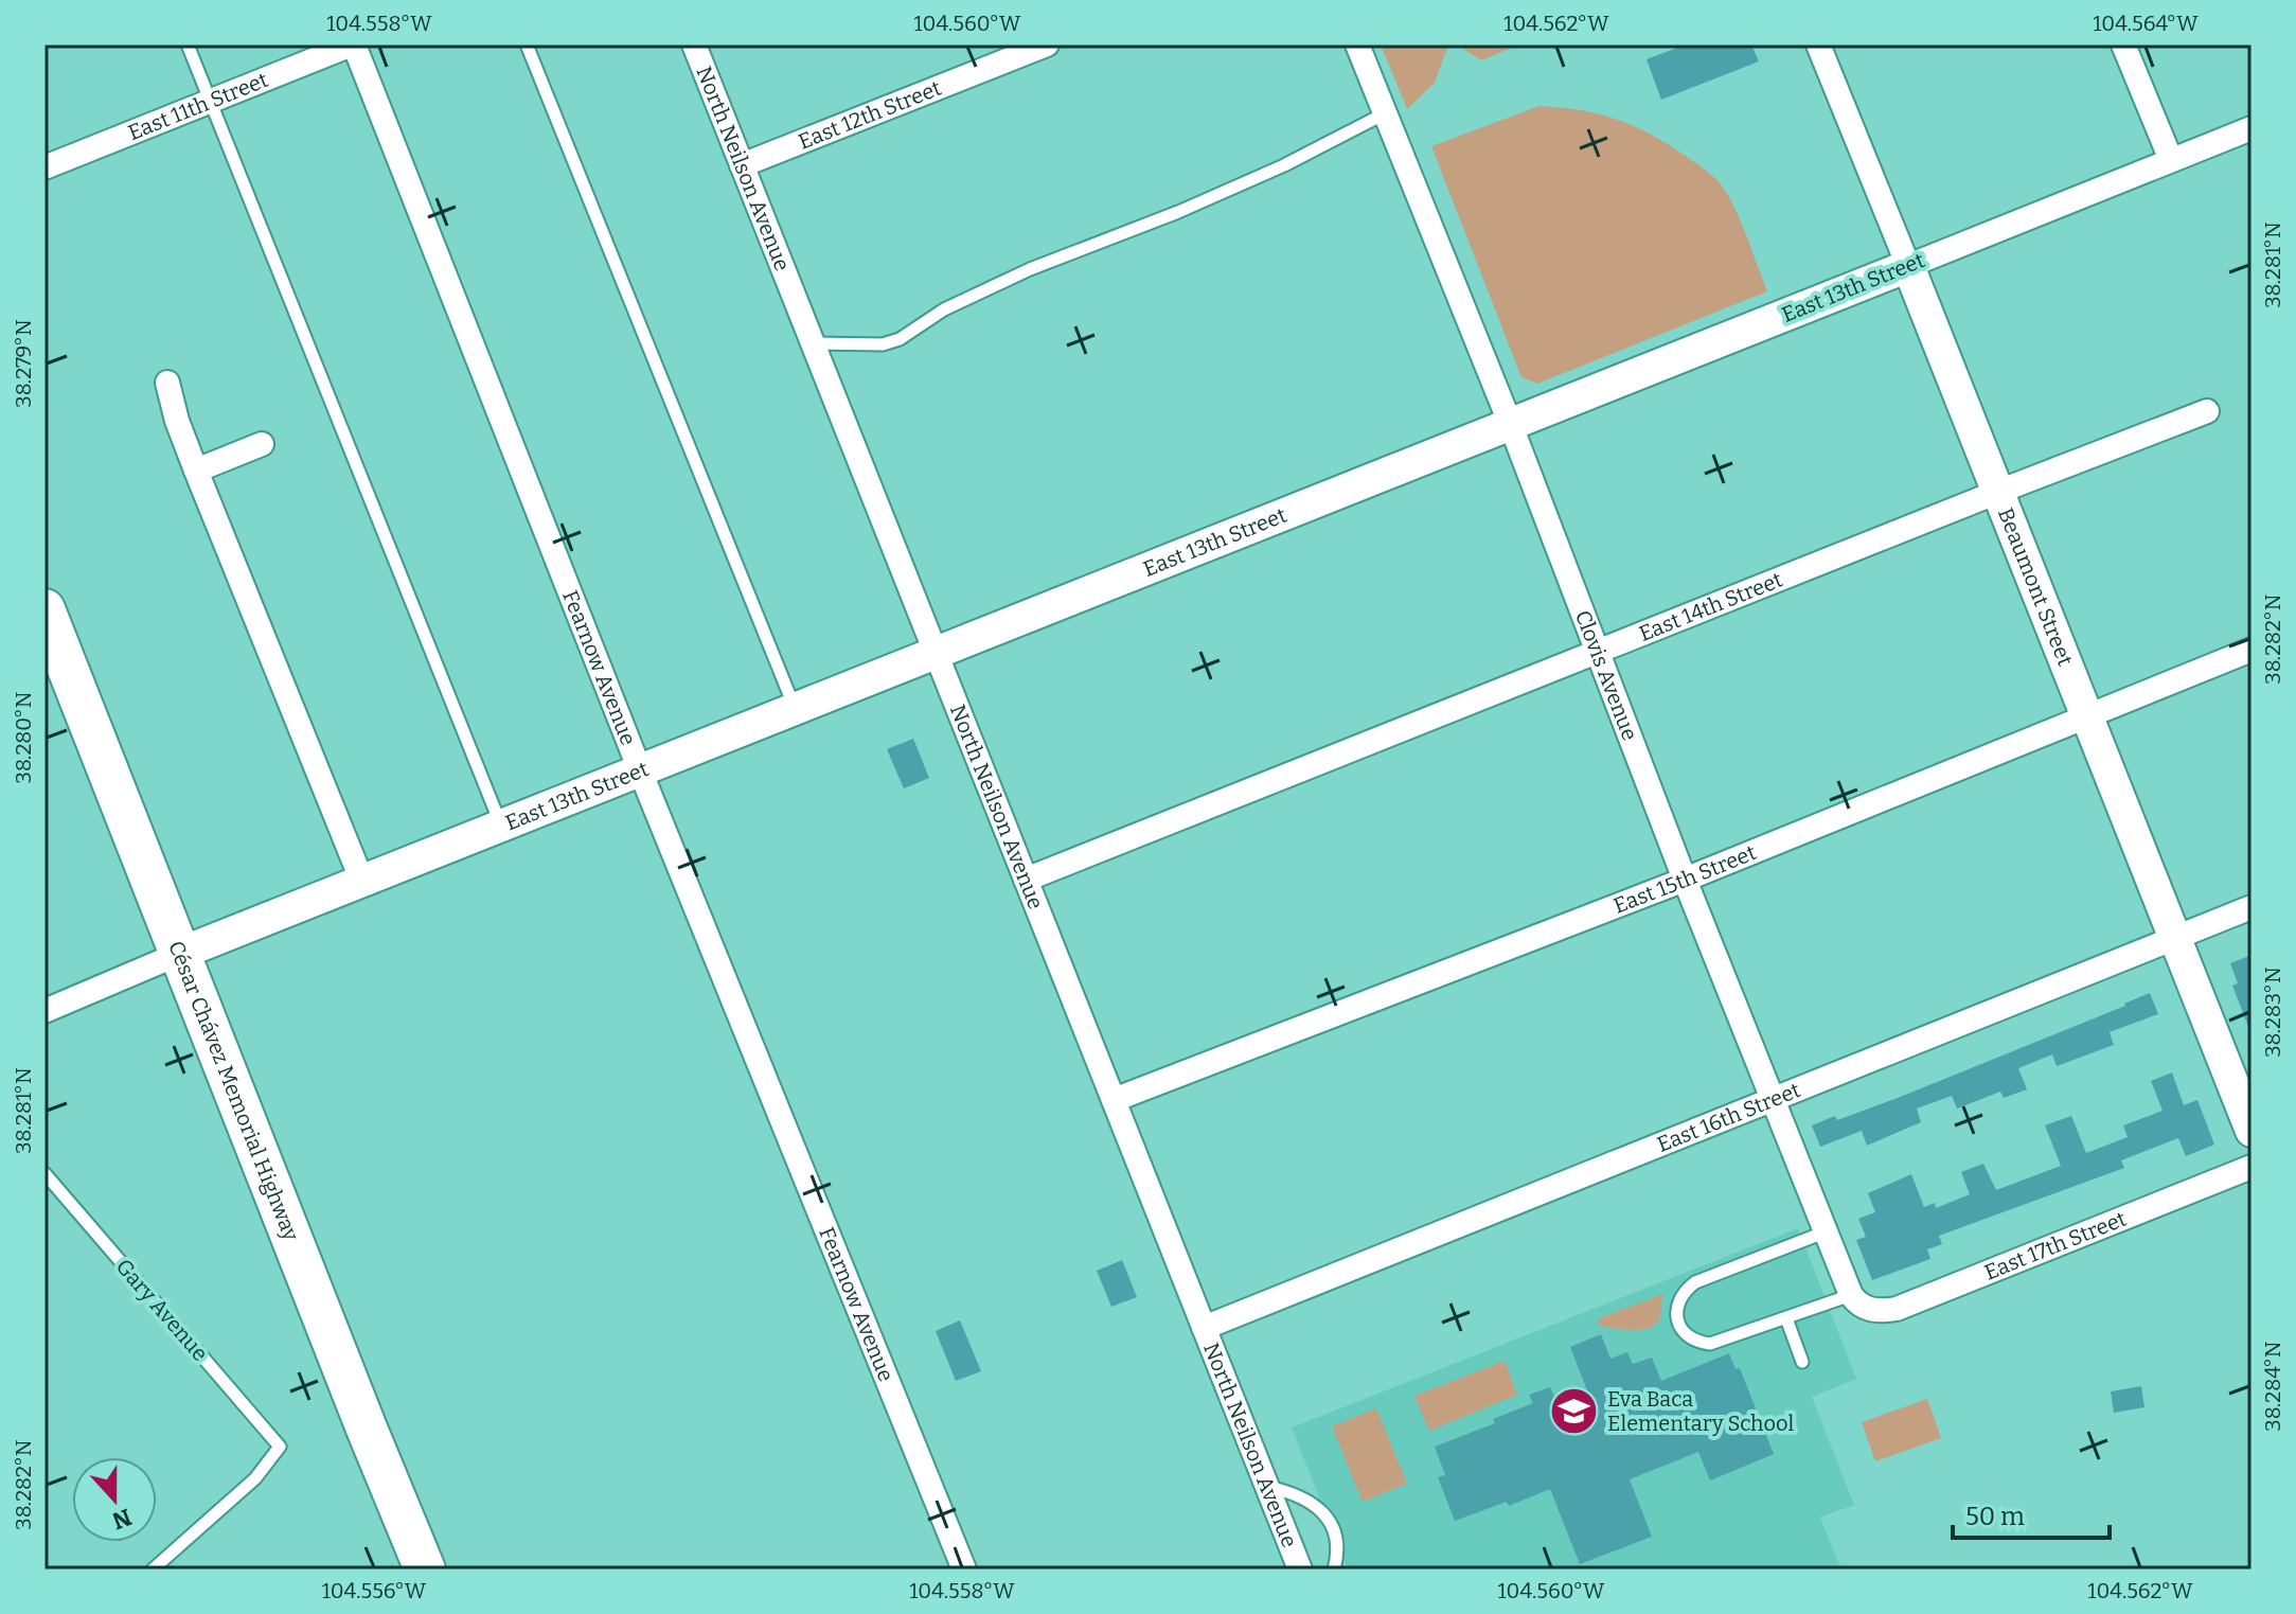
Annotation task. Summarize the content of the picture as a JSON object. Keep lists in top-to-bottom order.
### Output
{
  "streets": {
    "highway": ["César Chávez Memorial Highway"],
    "street": [
      "East 11th Street",
      "East 12th Street",
      "North Neilson Avenue",
      "East 13th Street",
      "Beaumont Street",
      "East 14th Street",
      "Fearnow Avenue",
      "Clovis Avenue",
      "East 15th Street",
      "East 16th Street",
      "East 17th Street"
    ],
    "lane": ["Gary Avenue"]
  },
  "crossings": [
    ["East 11th Street", "Fearnow Avenue"],
    ["East 12th Street", "North Neilson Avenue"],
    ["North Neilson Avenue", "East 13th Street"],
    ["North Neilson Avenue", "East 14th Street"],
    ["North Neilson Avenue", "East 15th Street"],
    ["North Neilson Avenue", "East 16th Street"],
    ["East 13th Street", "Beaumont Street"],
    ["East 13th Street", "Fearnow Avenue"],
    ["East 13th Street", "Clovis Avenue"],
    ["East 13th Street", "César Chávez Memorial Highway"],
    ["Beaumont Street", "East 14th Street"],
    ["Beaumont Street", "East 15th Street"],
    ["Beaumont Street", "East 16th Street"],
    ["East 14th Street", "Clovis Avenue"],
    ["Clovis Avenue", "East 15th Street"],
    ["Clovis Avenue", "East 16th Street"],
    ["Clovis Avenue", "East 17th Street"]
  ],
  "places": {
    "school or university": ["Eva Baca Elementary School"]
  },
  "scale_bar": "50 m",
  "north": "bottom",
  "coordinates": [
    "104.558°W",
    "104.560°W",
    "104.562°W",
    "104.564°W",
    "38.281°N",
    "38.279°N",
    "38.282°N",
    "38.280°N",
    "38.283°N",
    "38.284°N",
    "104.556°W"
  ]
}
